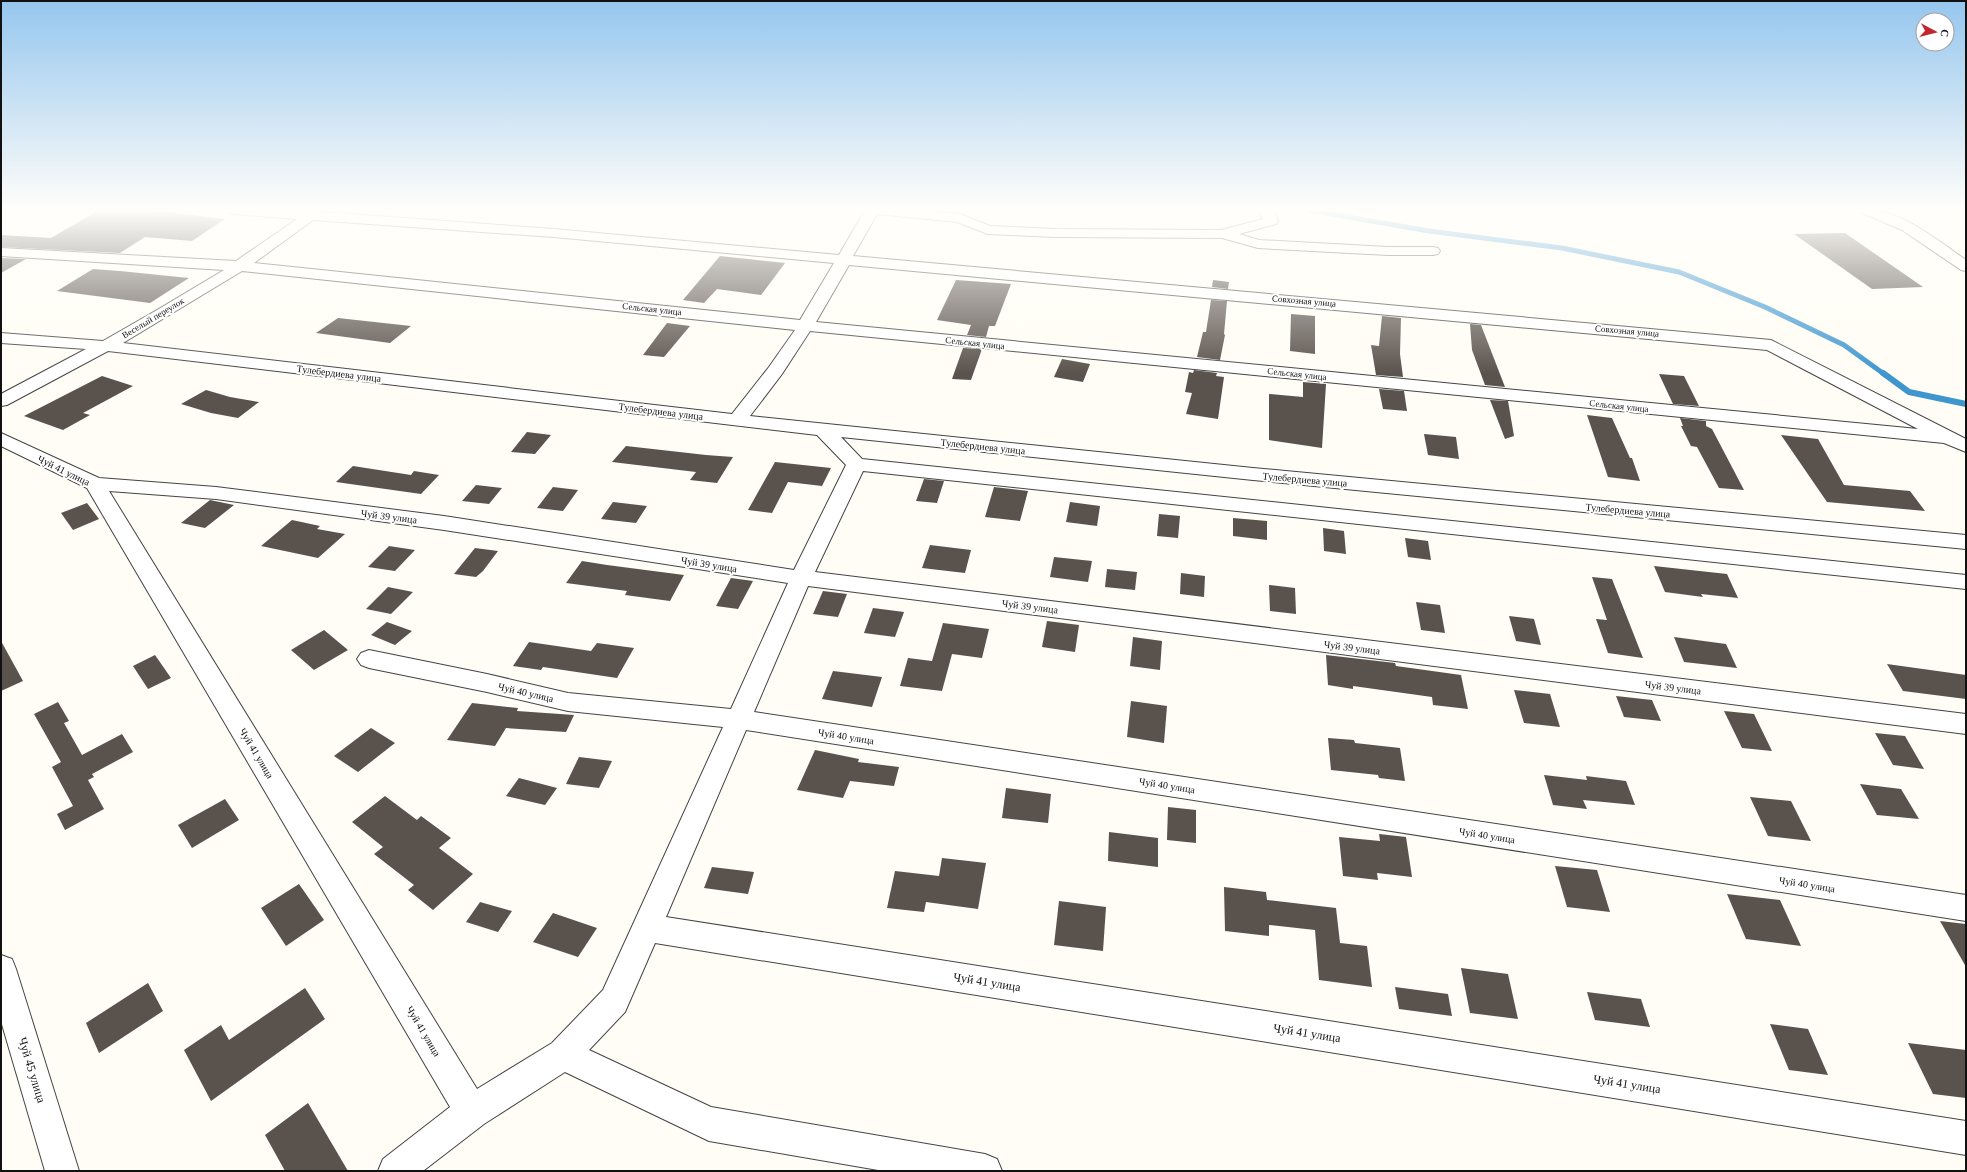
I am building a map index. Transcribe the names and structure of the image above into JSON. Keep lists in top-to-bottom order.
{
  "streets": {
    "street": [
      "Совхозная улица",
      "Сельская улица",
      "Веселый переулок",
      "Тулебердиева улица",
      "Чуй 41 улица",
      "Чуй 39 улица",
      "Чуй 40 улица",
      "Чуй 45 улица"
    ]
  },
  "crossings": [
    ["Совхозная улица", "Сельская улица"],
    ["Сельская улица", "Веселый переулок"],
    ["Веселый переулок", "Тулебердиева улица"],
    ["Чуй 41 улица", "Чуй 39 улица"]
  ],
  "north": "right"
}
